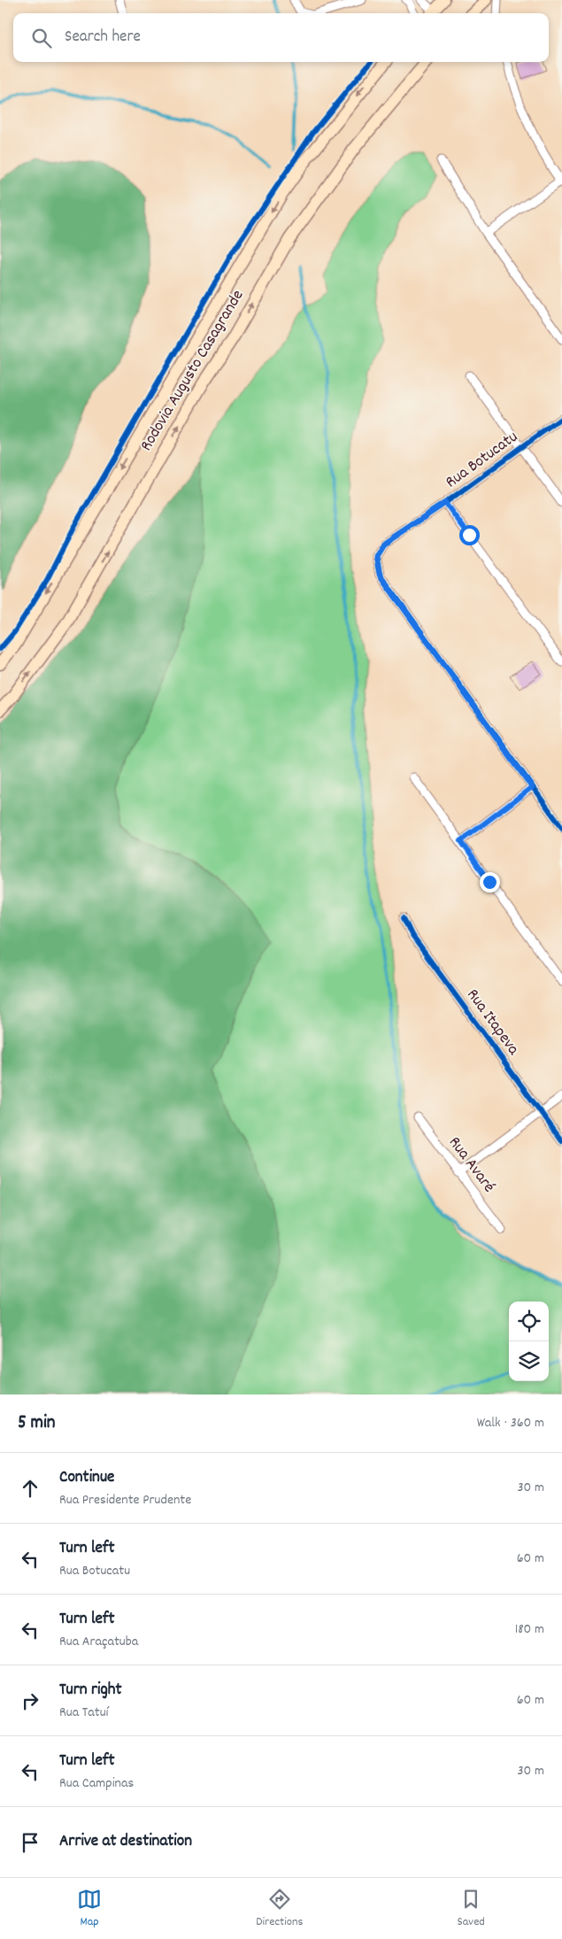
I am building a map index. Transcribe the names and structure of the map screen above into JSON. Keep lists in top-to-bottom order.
{
  "streets": {
    "main road": ["Rodovia Augusto Casagrande"],
    "street": ["Rua Botucatu", "Rua Itapeva", "Rua Avaré"]
  },
  "page": {
    "search": "Search here",
    "heading": ["5 min", "Walk · 360 m"],
    "list": [
      ["Continue", "Rua Presidente Prudente", "30 m"],
      ["Turn left", "Rua Botucatu", "60 m"],
      ["Turn left", "Rua Araçatuba", "180 m"],
      ["Turn right", "Rua Tatuí", "60 m"],
      ["Turn left", "Rua Campinas", "30 m"],
      "Arrive at destination"
    ],
    "nav": ["Map", "Directions", "Saved"]
  }
}
